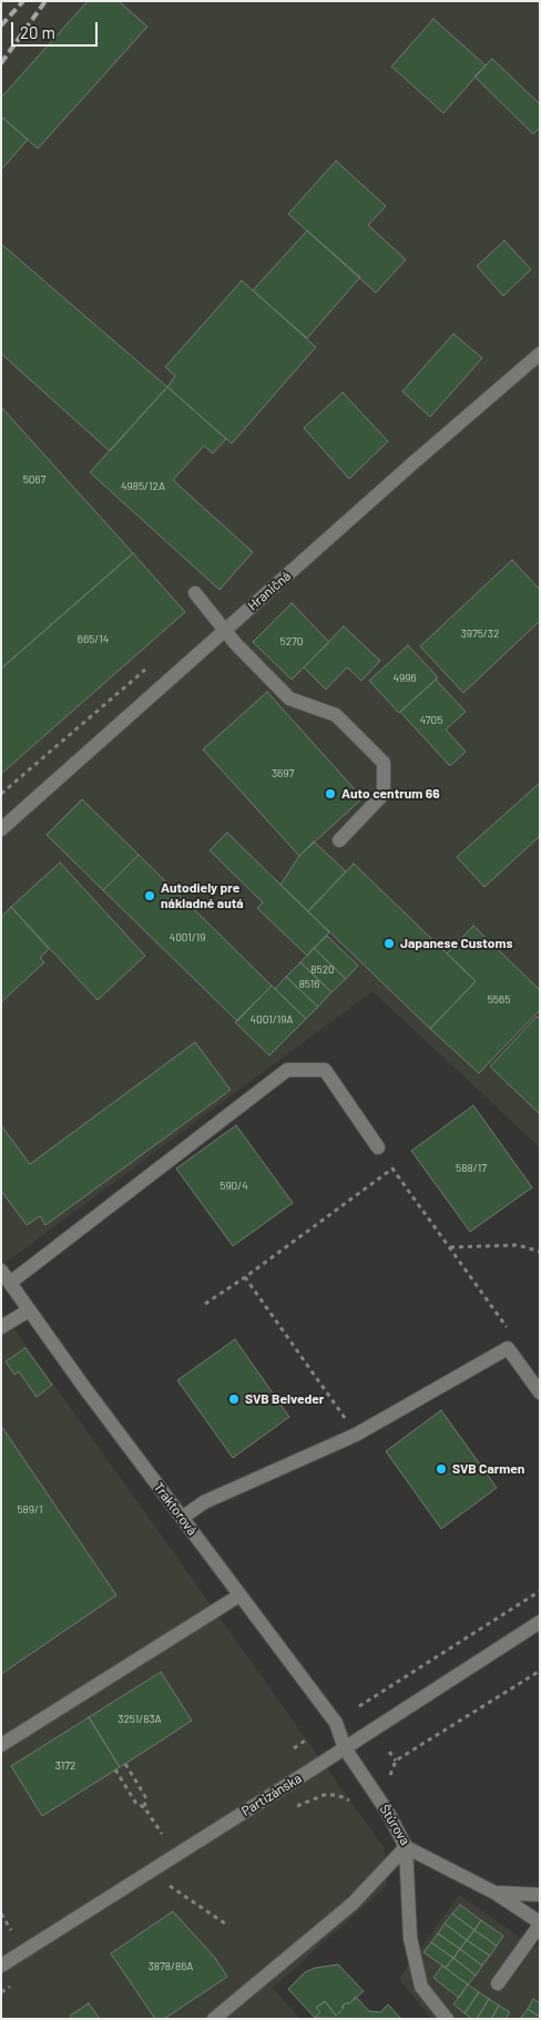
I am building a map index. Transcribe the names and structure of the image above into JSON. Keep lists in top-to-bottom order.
{
  "streets": {
    "street": [
      "Hraničná",
      "Traktorová",
      "Partizánska",
      "Štúrova"
    ]
  },
  "crossings": [
    ["Traktorová", "Partizánska"],
    ["Traktorová", "Štúrova"],
    ["Partizánska", "Štúrova"]
  ],
  "places": [
    "Auto centrum 66",
    "Autodiely pre nákladné autá",
    "Japanese Customs",
    "SVB Belveder",
    "SVB Carmen"
  ],
  "house_numbers": [
    "5067",
    "4985/12A",
    "3975/32",
    "665/14",
    "5270",
    "4996",
    "4705",
    "3697",
    "4001/19",
    "8520",
    "8516",
    "5565",
    "4001/19A",
    "588/17",
    "590/4",
    "589/1",
    "3251/83A",
    "3172",
    "3878/86A"
  ],
  "scale_bar": "20 m"
}
